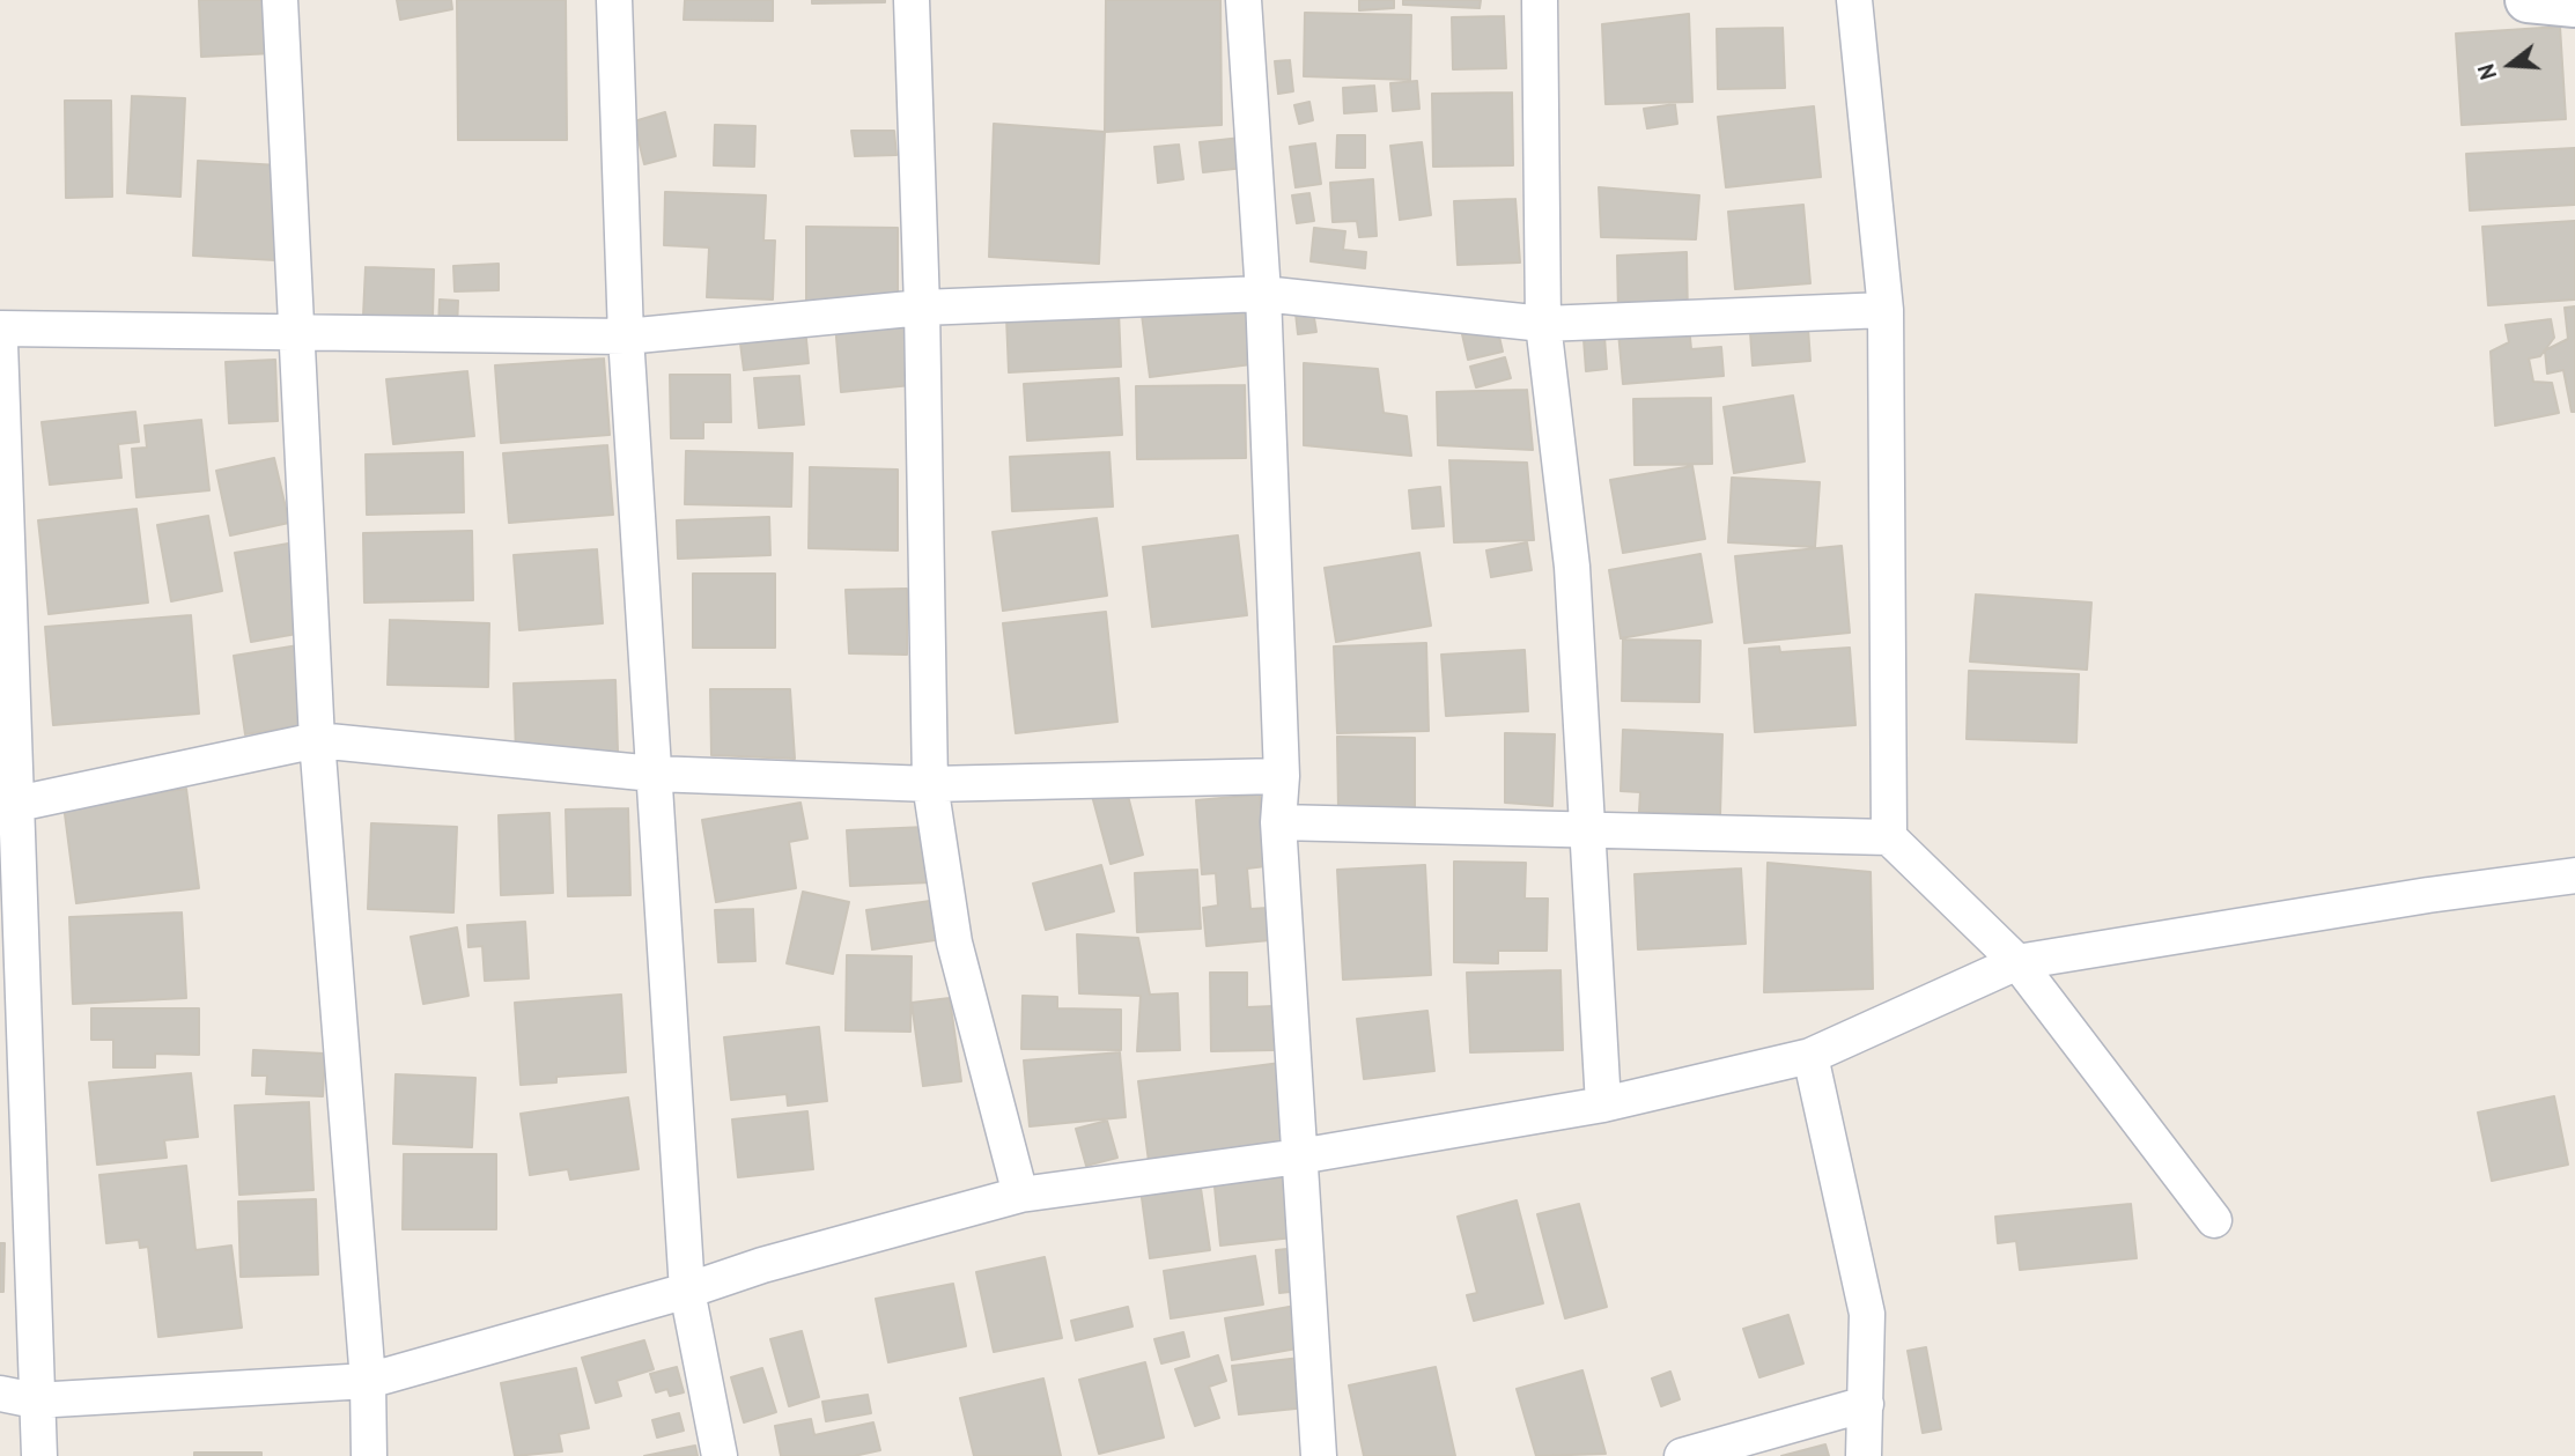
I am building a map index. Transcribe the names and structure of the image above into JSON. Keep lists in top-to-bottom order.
{
  "north": "left"
}
